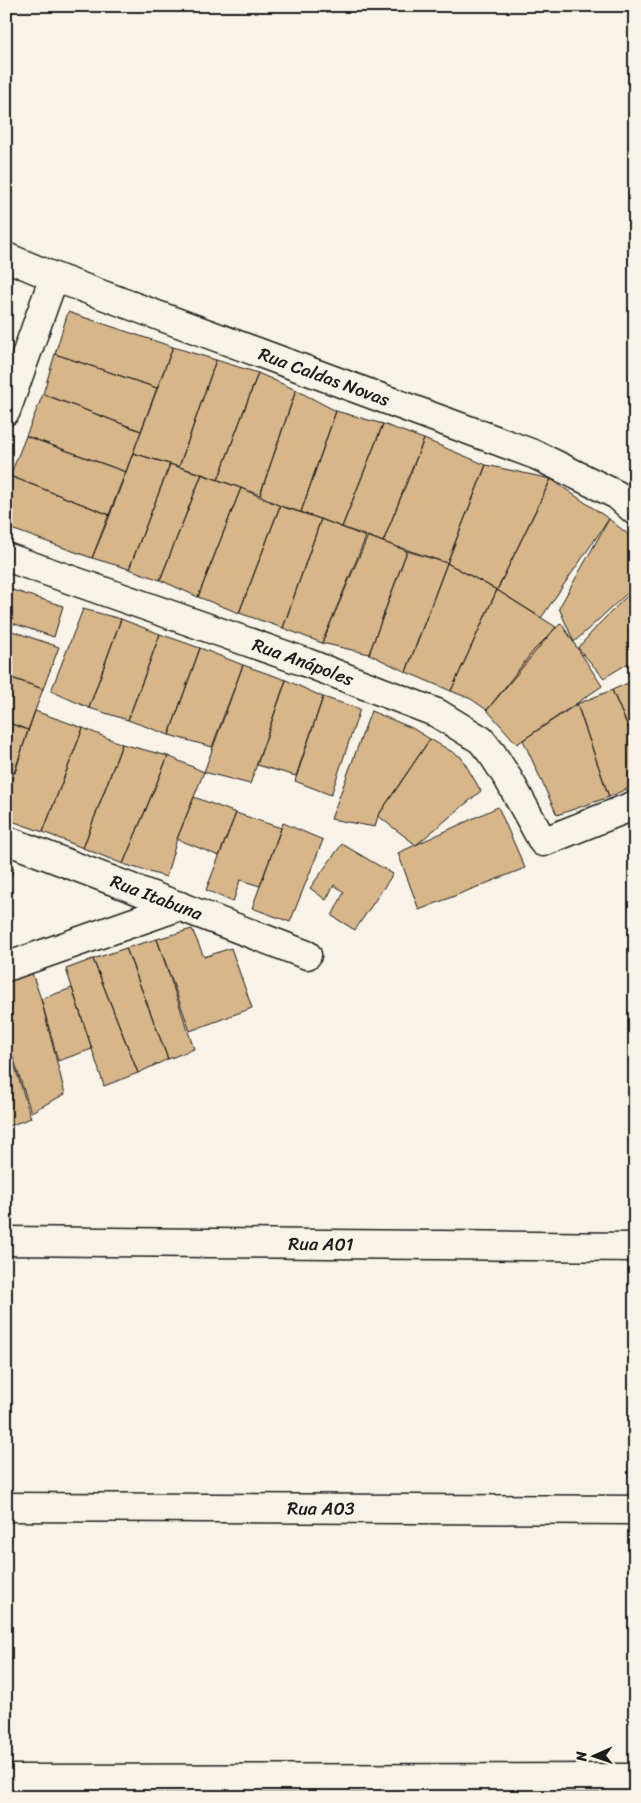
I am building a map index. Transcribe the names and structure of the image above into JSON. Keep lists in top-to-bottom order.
{
  "streets": {
    "street": [
      "Rua Caldas Novas",
      "Rua Anápoles",
      "Rua Itabuna",
      "Rua A01",
      "Rua A03"
    ]
  },
  "north": "left"
}
